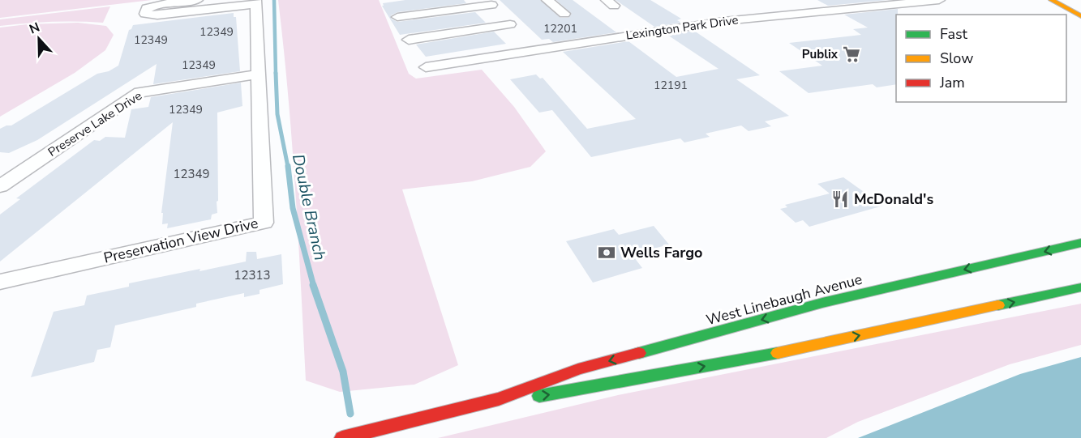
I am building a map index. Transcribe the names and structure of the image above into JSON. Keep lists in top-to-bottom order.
{
  "streets": {
    "main road": ["West Linebaugh Avenue"],
    "street": ["Lexington Park Drive", "Preserve Lake Drive", "Preservation View Drive"]
  },
  "crossings": [
    ["Preserve Lake Drive", "Preservation View Drive"]
  ],
  "water": ["Double Branch"],
  "places": {
    "supermarket": ["Publix"],
    "restaurant": ["McDonald's"],
    "bank": ["Wells Fargo"]
  },
  "house_numbers": [
    "12201",
    "12349",
    "12349",
    "12349",
    "12191",
    "12349",
    "12349",
    "12313"
  ],
  "legend": ["Fast", "Slow", "Jam"],
  "north": "top"
}
